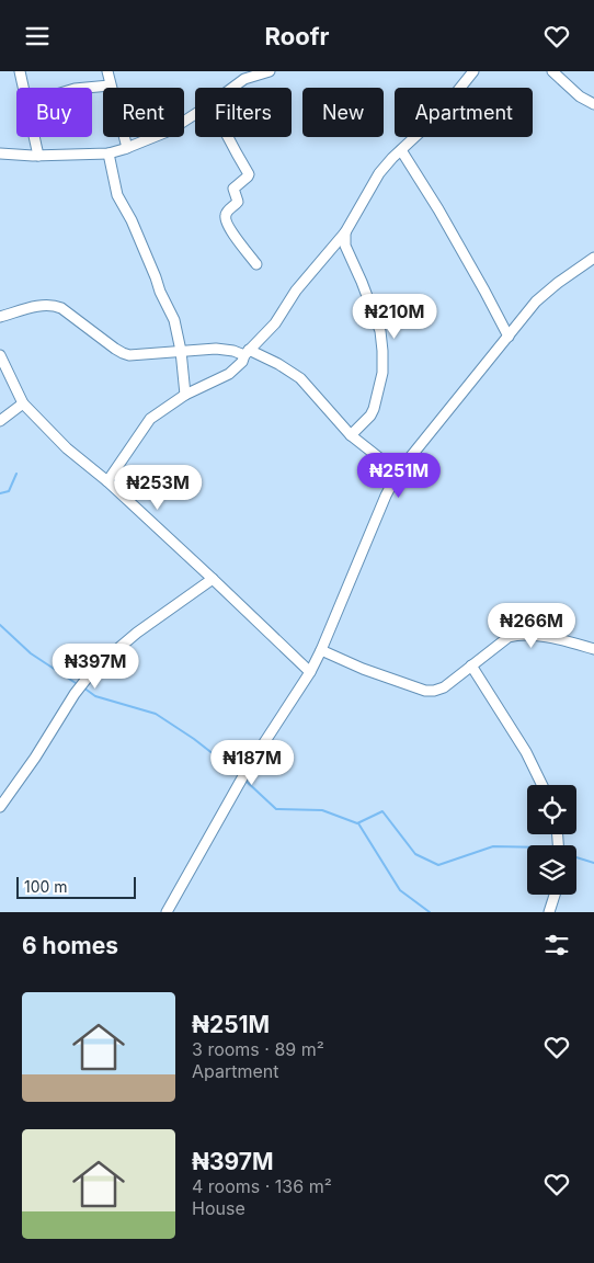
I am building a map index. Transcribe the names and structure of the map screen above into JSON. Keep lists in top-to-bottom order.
{
  "scale_bar": "100 m",
  "page": {
    "header": "Roofr",
    "chip": [
      "Buy",
      "Rent",
      "Filters",
      "New",
      "Apartment"
    ],
    "price": [
      "₦210M",
      "₦251M",
      "₦253M",
      "₦266M",
      "₦397M",
      "₦187M"
    ],
    "scale": "100 m",
    "heading": "6 homes",
    "list": [
      {
        "name": "₦251M",
        "note": "3 rooms · 89 m² · Apartment"
      },
      {
        "name": "₦397M",
        "note": "4 rooms · 136 m² · House"
      }
    ]
  }
}
